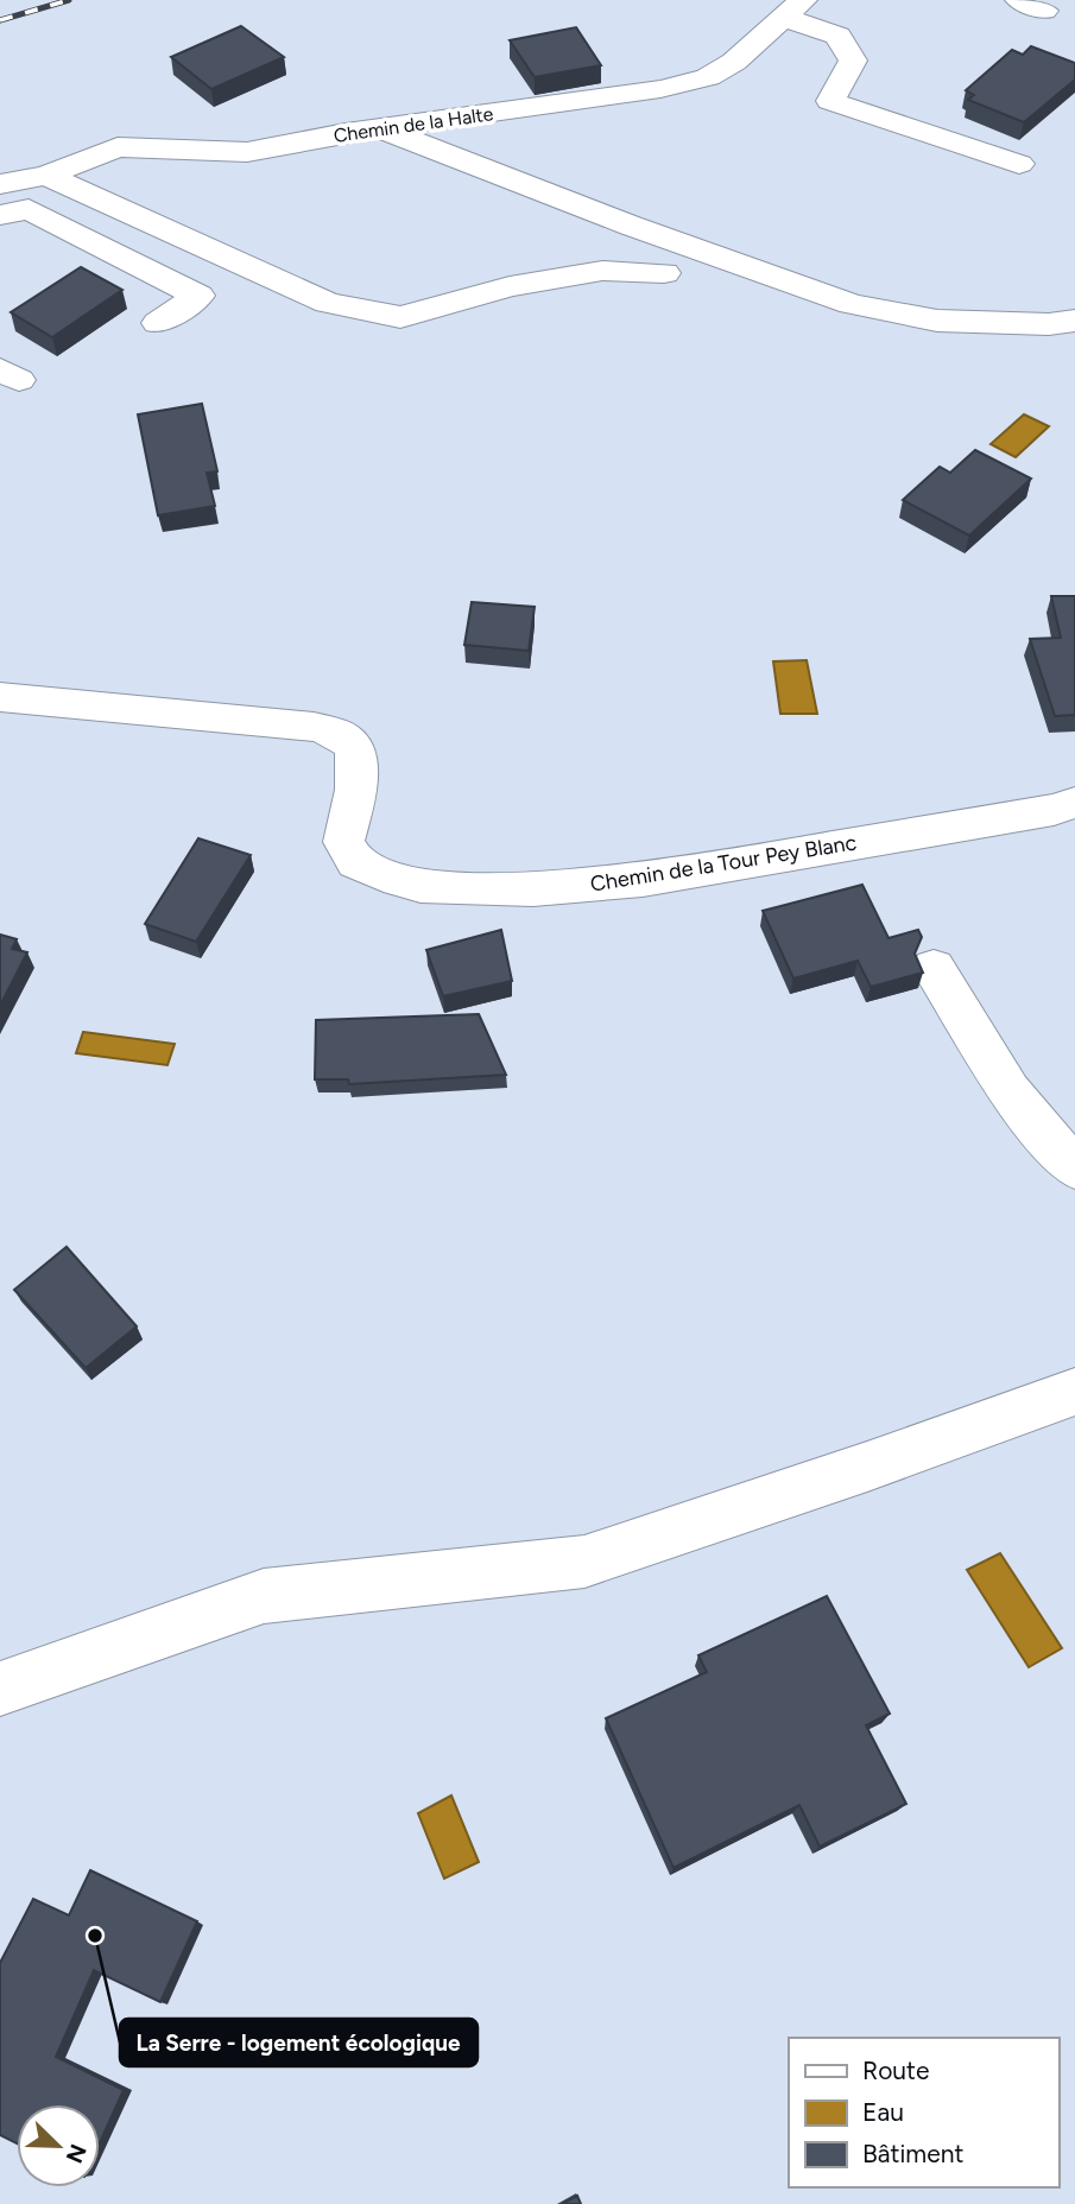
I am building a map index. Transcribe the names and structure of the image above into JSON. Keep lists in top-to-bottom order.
{
  "streets": {
    "street": ["Chemin de la Halte", "Chemin de la Tour Pey Blanc"]
  },
  "places": ["La Serre - logement écologique"],
  "legend": ["Route", "Eau", "Bâtiment"],
  "north": "bottom right"
}
